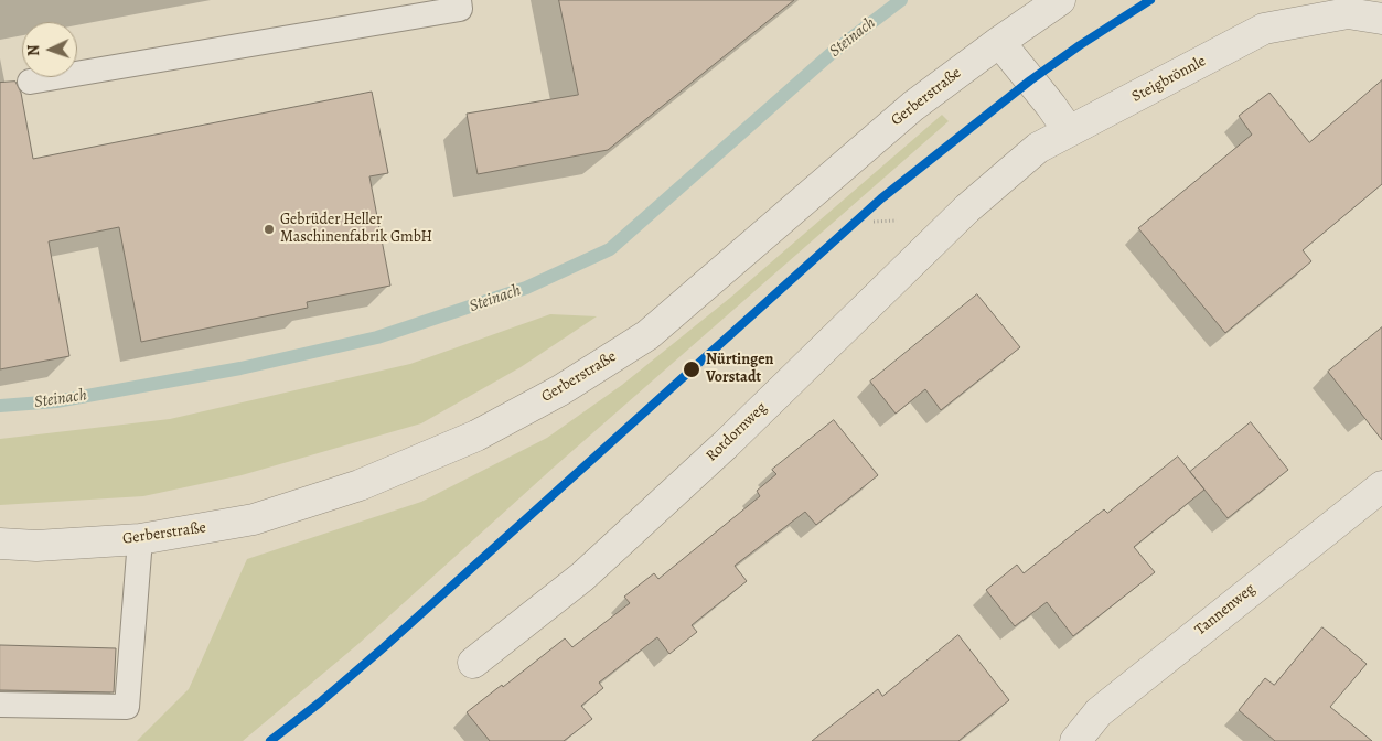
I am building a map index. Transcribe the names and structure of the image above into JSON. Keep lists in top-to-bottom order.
{
  "streets": {
    "street": [
      "Steigbrönnle",
      "Gerberstraße",
      "Rotdornweg",
      "Tannenweg"
    ]
  },
  "crossings": [
    ["Steigbrönnle", "Rotdornweg"]
  ],
  "water": ["Steinach"],
  "places": ["Gebrüder Heller Maschinenfabrik GmbH", "Nürtingen Vorstadt"],
  "north": "left"
}
